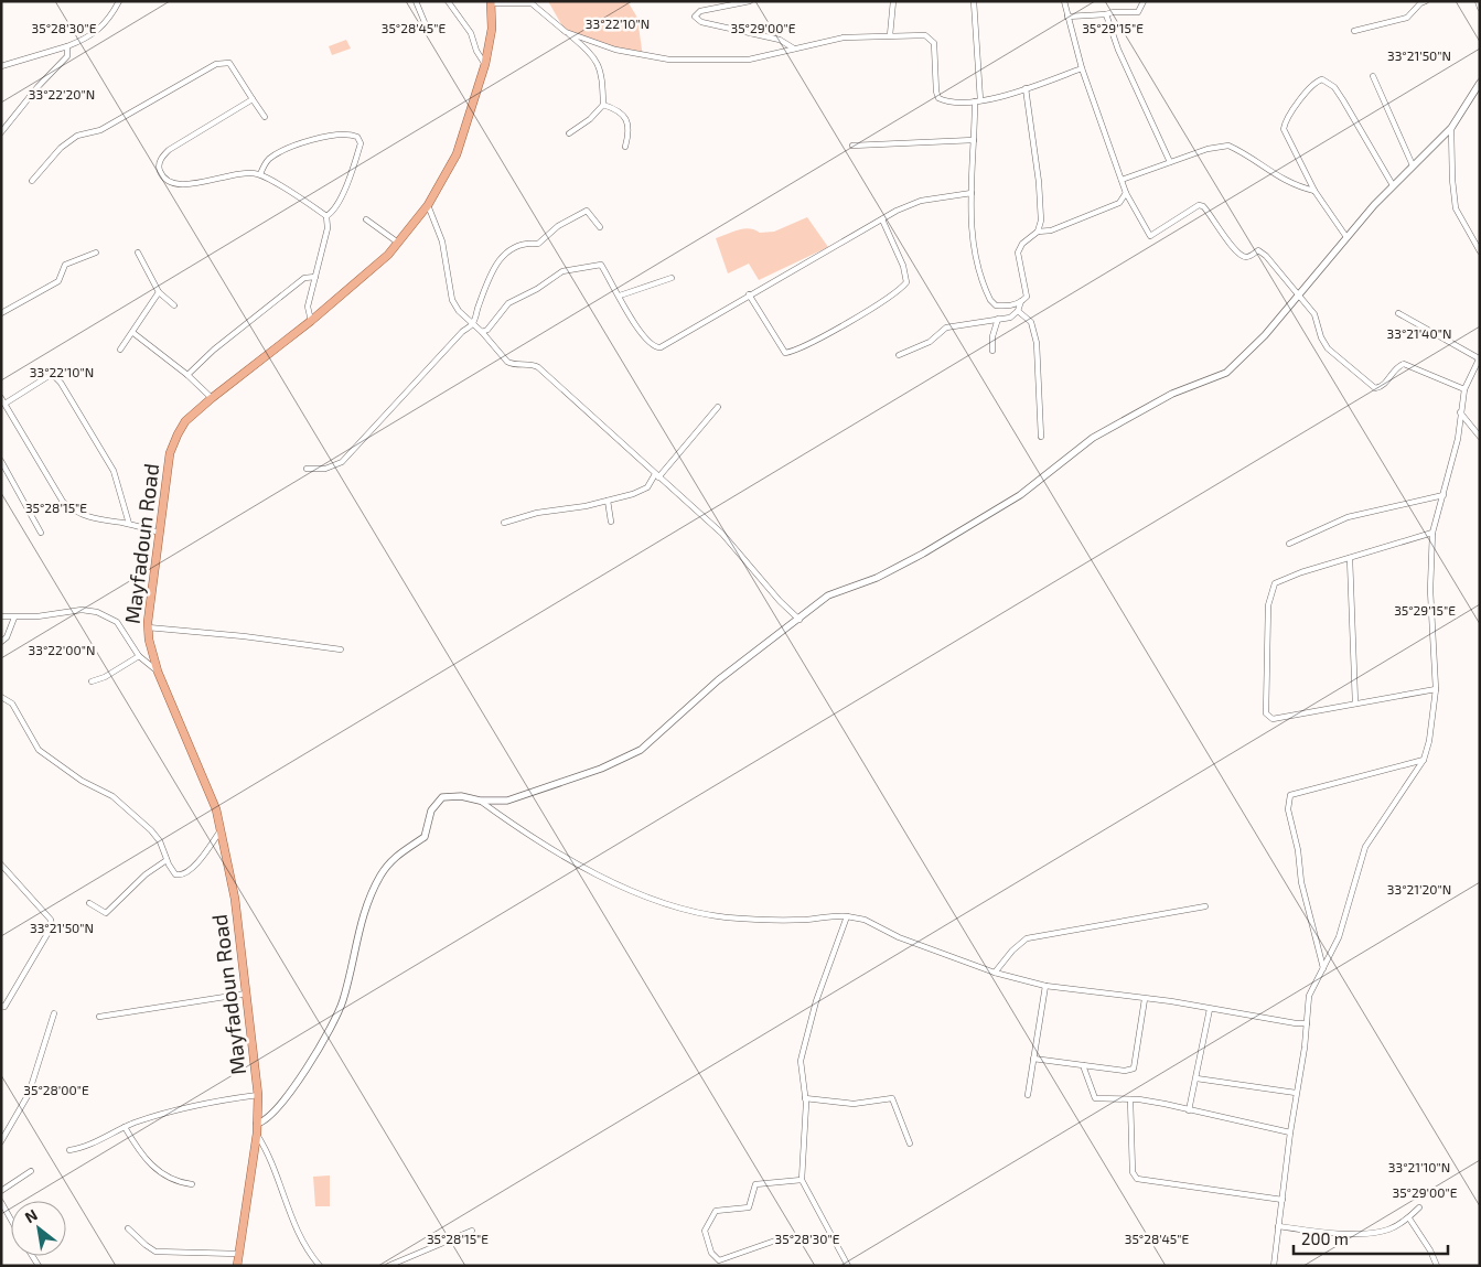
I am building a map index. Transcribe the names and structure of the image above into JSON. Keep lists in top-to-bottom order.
{
  "streets": {
    "main road": ["Mayfadoun Road"]
  },
  "scale_bar": "200 m",
  "north": "top left",
  "coordinates": [
    "33°22'10\"N",
    "35°29'00\"E",
    "35°28'30\"E",
    "35°28'45\"E",
    "35°29'15\"E",
    "33°21'50\"N",
    "33°22'20\"N",
    "33°21'40\"N",
    "35°28'15\"E",
    "33°22'00\"N",
    "33°21'20\"N",
    "35°28'00\"E",
    "33°21'10\"N"
  ]
}
